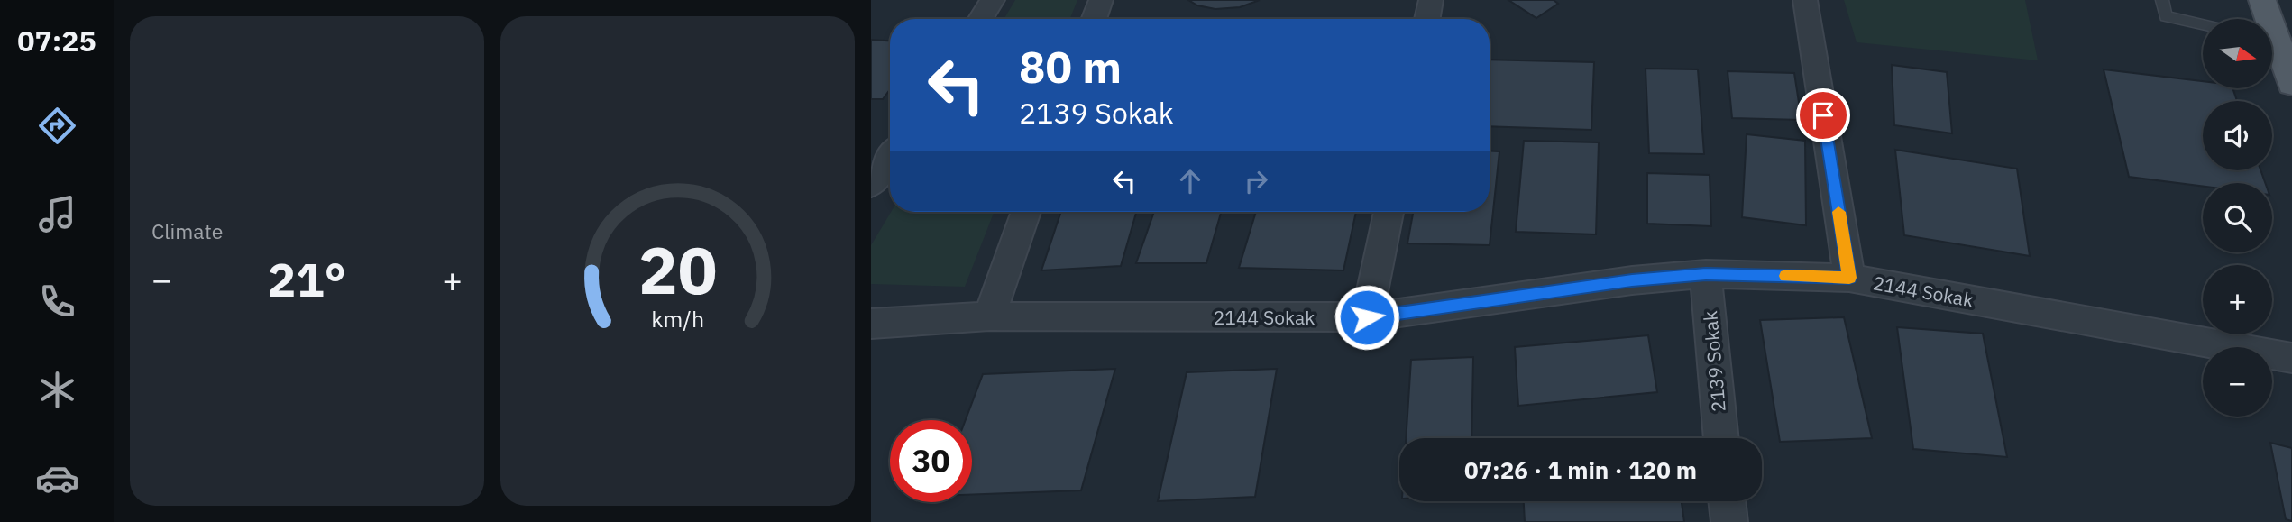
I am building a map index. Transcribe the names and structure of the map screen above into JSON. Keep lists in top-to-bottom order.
{
  "streets": {
    "street": ["2144 Sokak", "2139 Sokak"]
  },
  "crossings": [
    ["2144 Sokak", "2139 Sokak"]
  ],
  "north": "right",
  "page": {
    "tabs": "07:25",
    "tile": "Climate",
    "map_buttons": ["+", "−"],
    "turn": ["80 m", "2139 Sokak"],
    "heat": ["−", "21°", "+"],
    "limit": "30",
    "trip": "07:26 · 1 min · 120 m",
    "gauge": ["20", "km/h"]
  }
}
